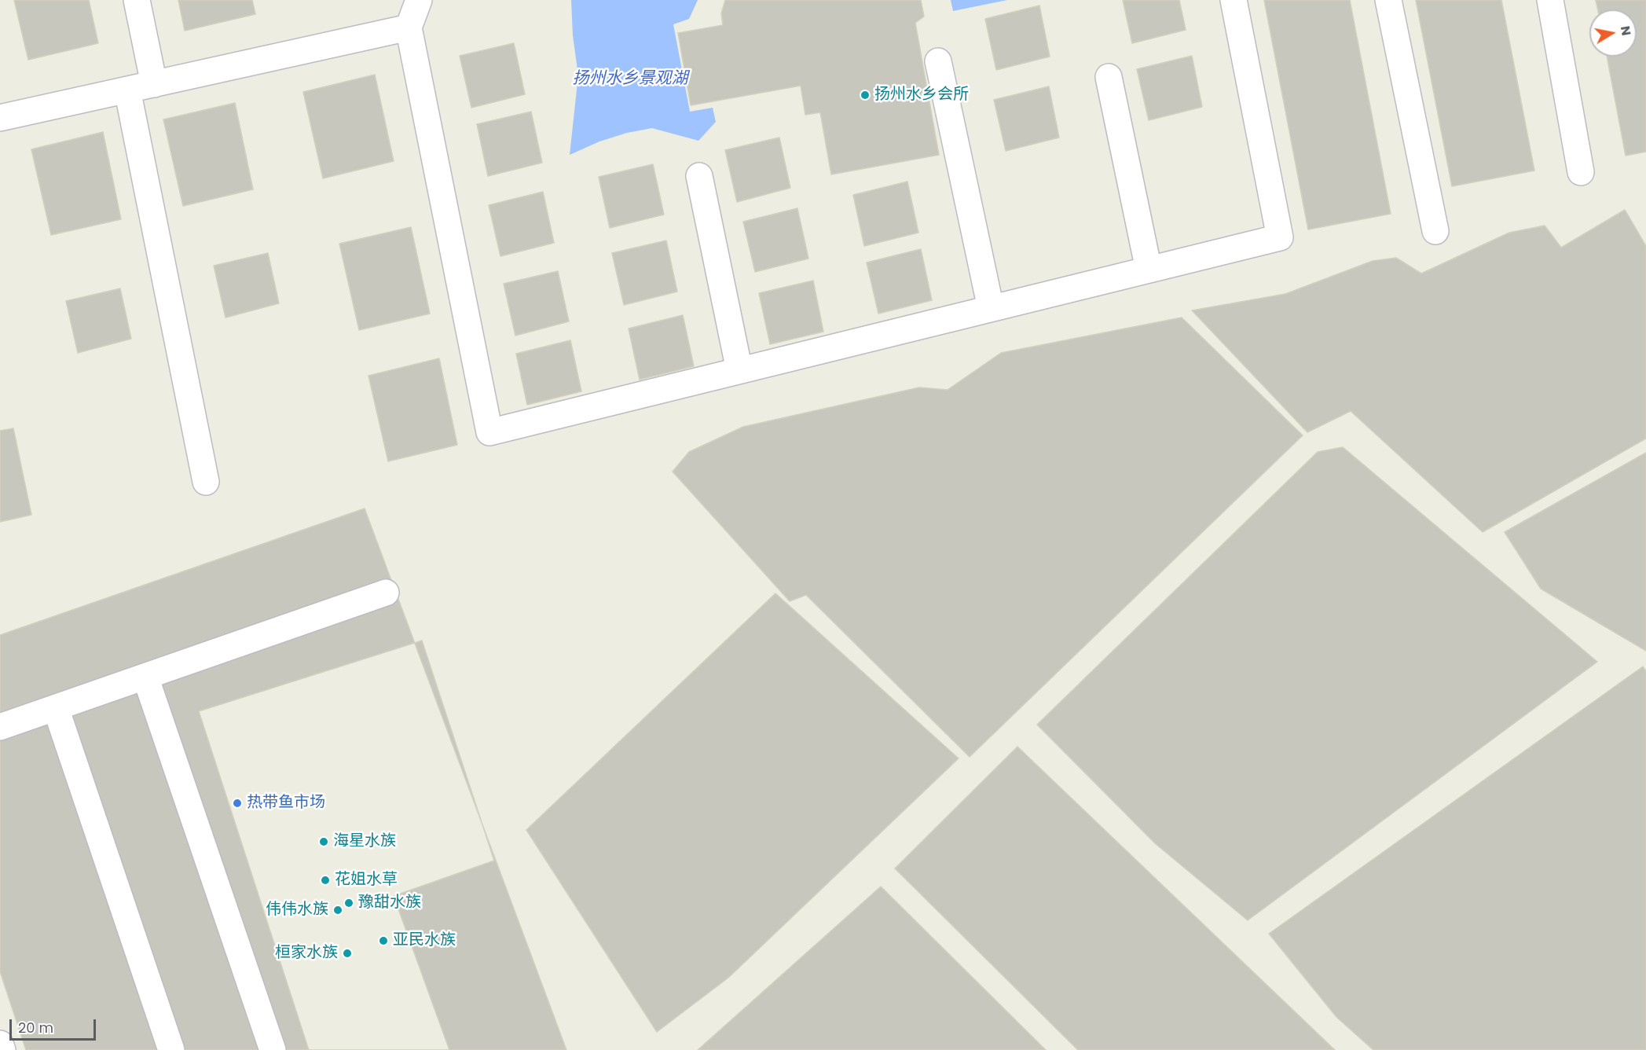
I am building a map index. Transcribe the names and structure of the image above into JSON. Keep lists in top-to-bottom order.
{
  "water": ["扬州水乡景观湖"],
  "places": [
    "扬州水乡会所",
    "热带鱼市场",
    "海星水族",
    "花姐水草",
    "豫甜水族",
    "伟伟水族",
    "亚民水族",
    "桓家水族"
  ],
  "scale_bar": "20 m",
  "north": "right"
}
